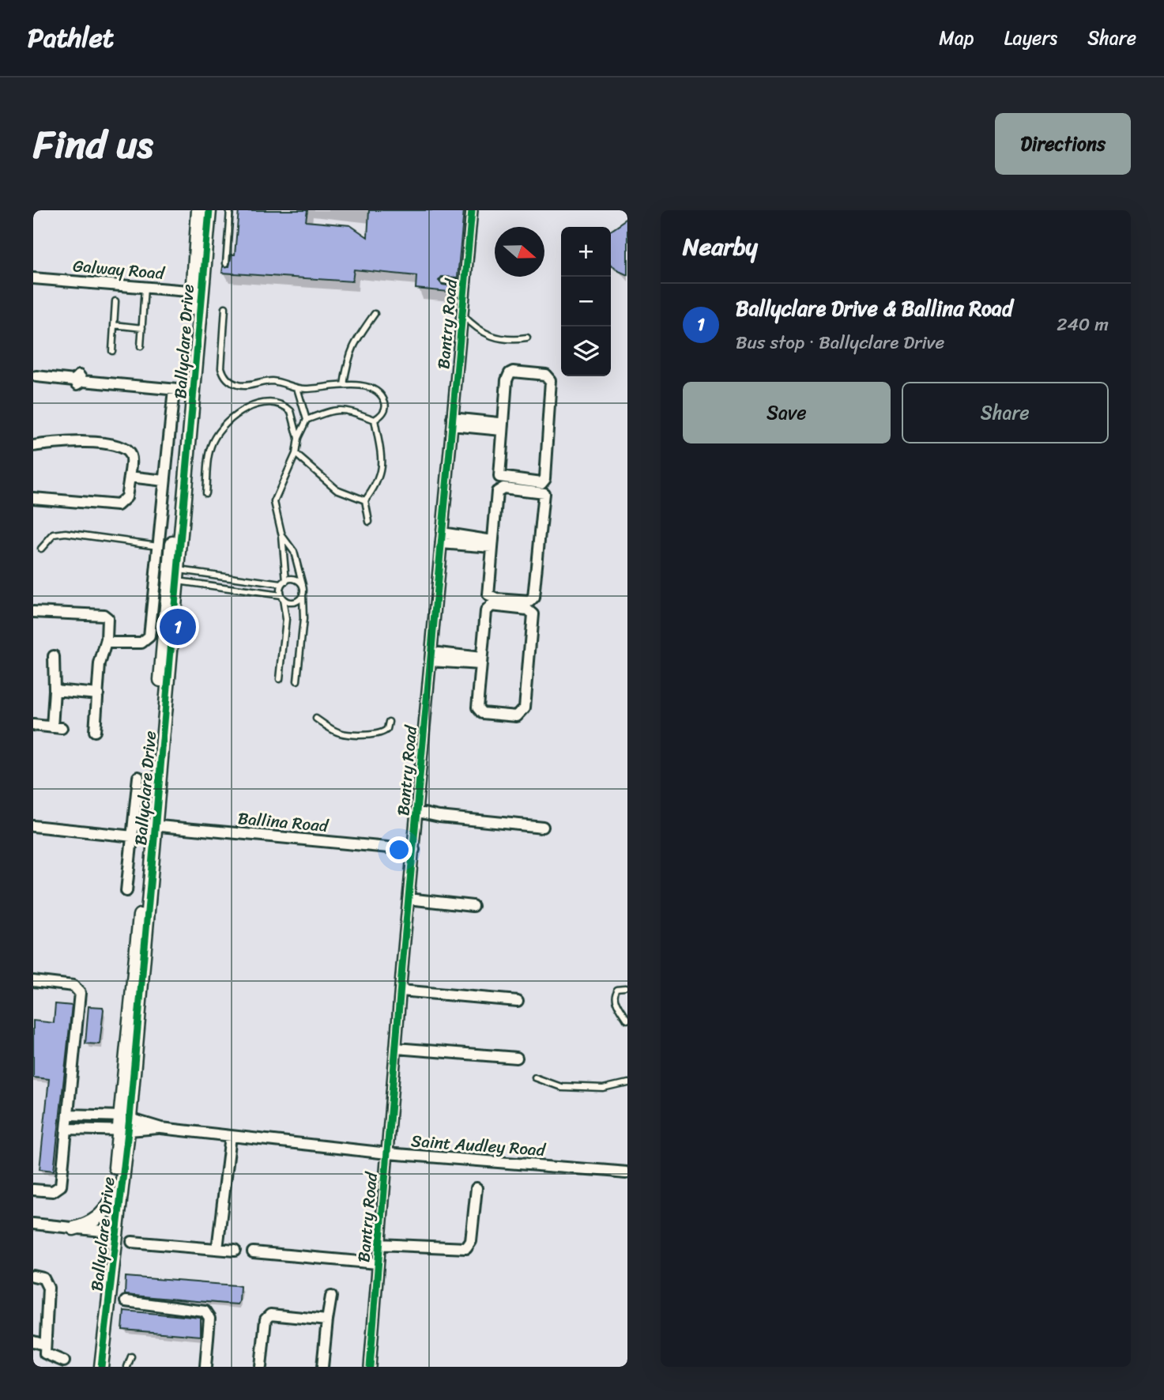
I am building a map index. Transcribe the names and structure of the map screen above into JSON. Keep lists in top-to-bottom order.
{
  "streets": {
    "street": [
      "Galway Road",
      "Bantry Road",
      "Ballyclare Drive",
      "Ballina Road",
      "Saint Audley Road"
    ]
  },
  "crossings": [
    ["Galway Road", "Ballyclare Drive"],
    ["Bantry Road", "Ballina Road"],
    ["Bantry Road", "Saint Audley Road"],
    ["Ballyclare Drive", "Ballina Road"],
    ["Ballyclare Drive", "Saint Audley Road"]
  ],
  "north": "right",
  "page": {
    "header": "Pathlet",
    "nav": ["Map", "Layers", "Share"],
    "title": "Find us",
    "buttons": [
      "Directions",
      ["Save", "Share"]
    ],
    "heading": "Nearby",
    "map_buttons": ["+", "−"],
    "list": [
      {
        "mark": "1",
        "name": "Ballyclare Drive & Ballina Road",
        "note": "Bus stop · Ballyclare Drive",
        "value": "240 m"
      }
    ],
    "pins": "1"
  }
}
